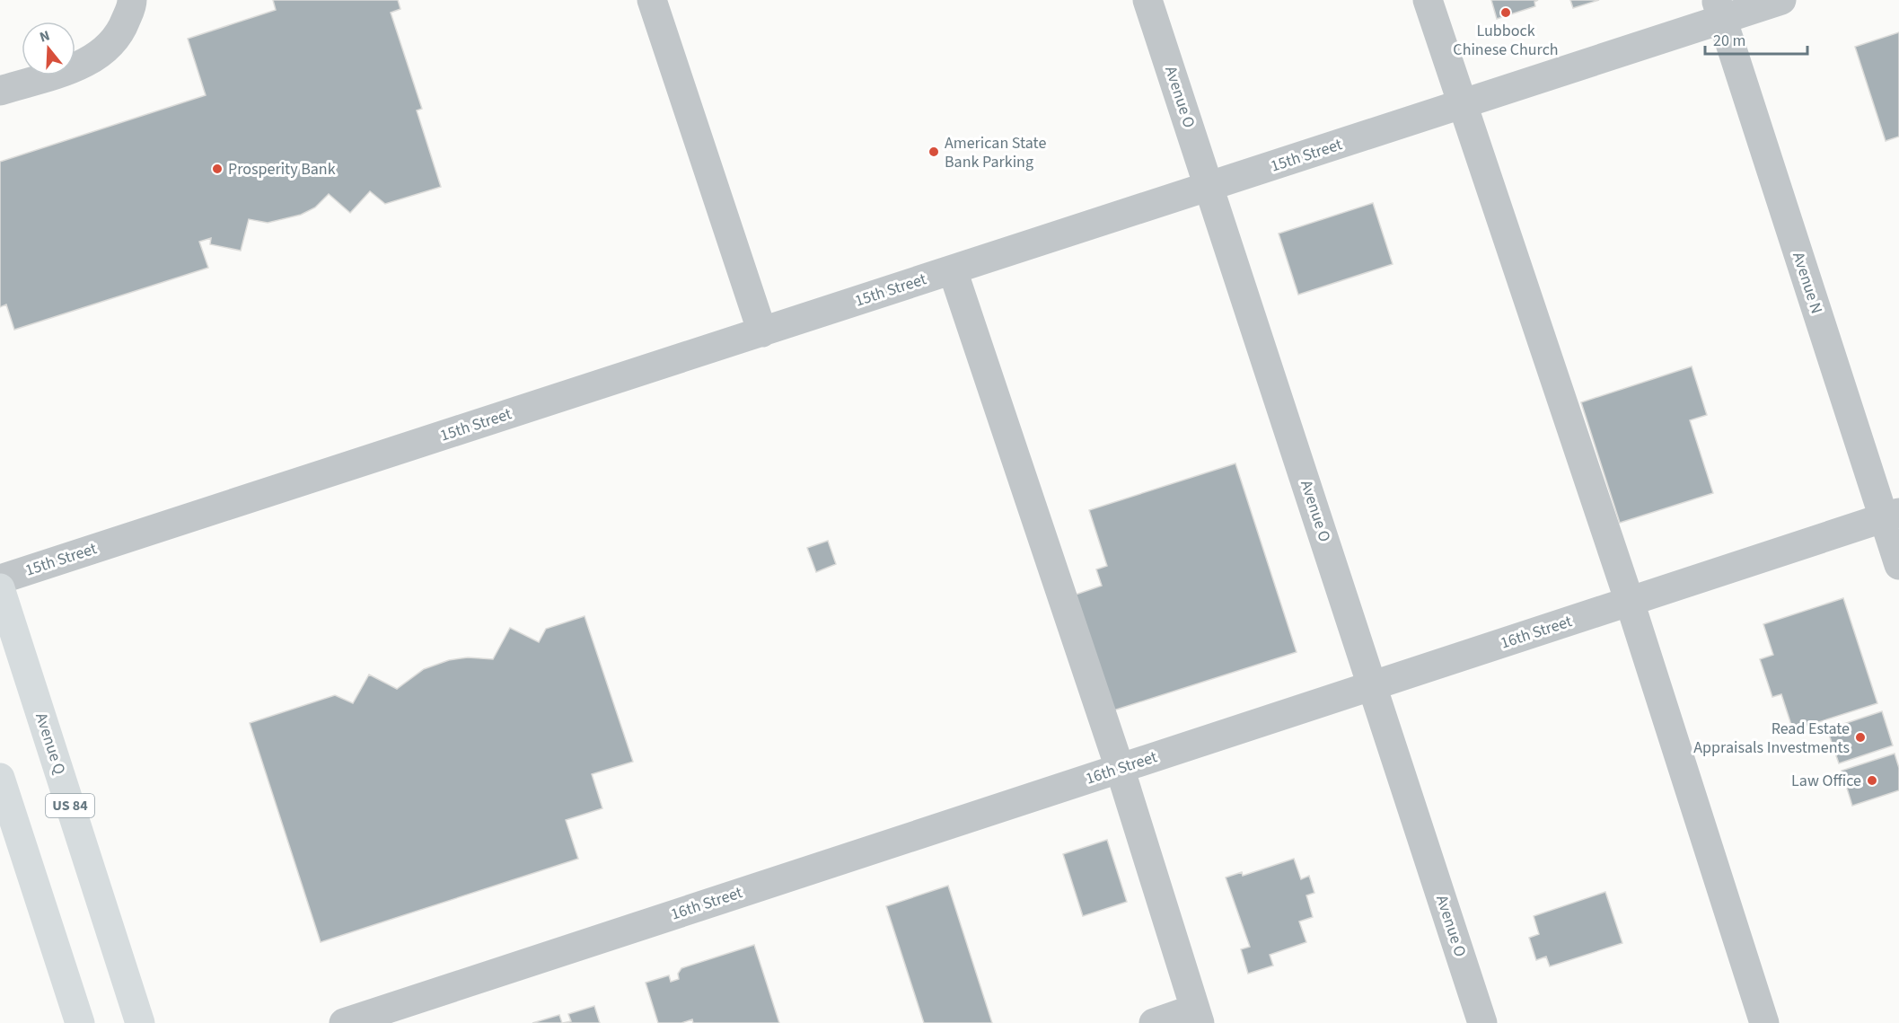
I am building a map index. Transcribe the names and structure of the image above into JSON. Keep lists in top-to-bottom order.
{
  "streets": {
    "highway": ["Avenue Q", "US 84"],
    "street": [
      "Avenue O",
      "15th Street",
      "Avenue N",
      "16th Street"
    ]
  },
  "crossings": [
    ["Avenue O", "15th Street"],
    ["Avenue O", "16th Street"],
    ["15th Street", "Avenue N"],
    ["Avenue N", "16th Street"]
  ],
  "places": [
    "Lubbock Chinese Church",
    "American State Bank Parking",
    "Prosperity Bank",
    "Read Estate Appraisals Investments",
    "Law Office"
  ],
  "scale_bar": "20 m",
  "north": "top"
}
